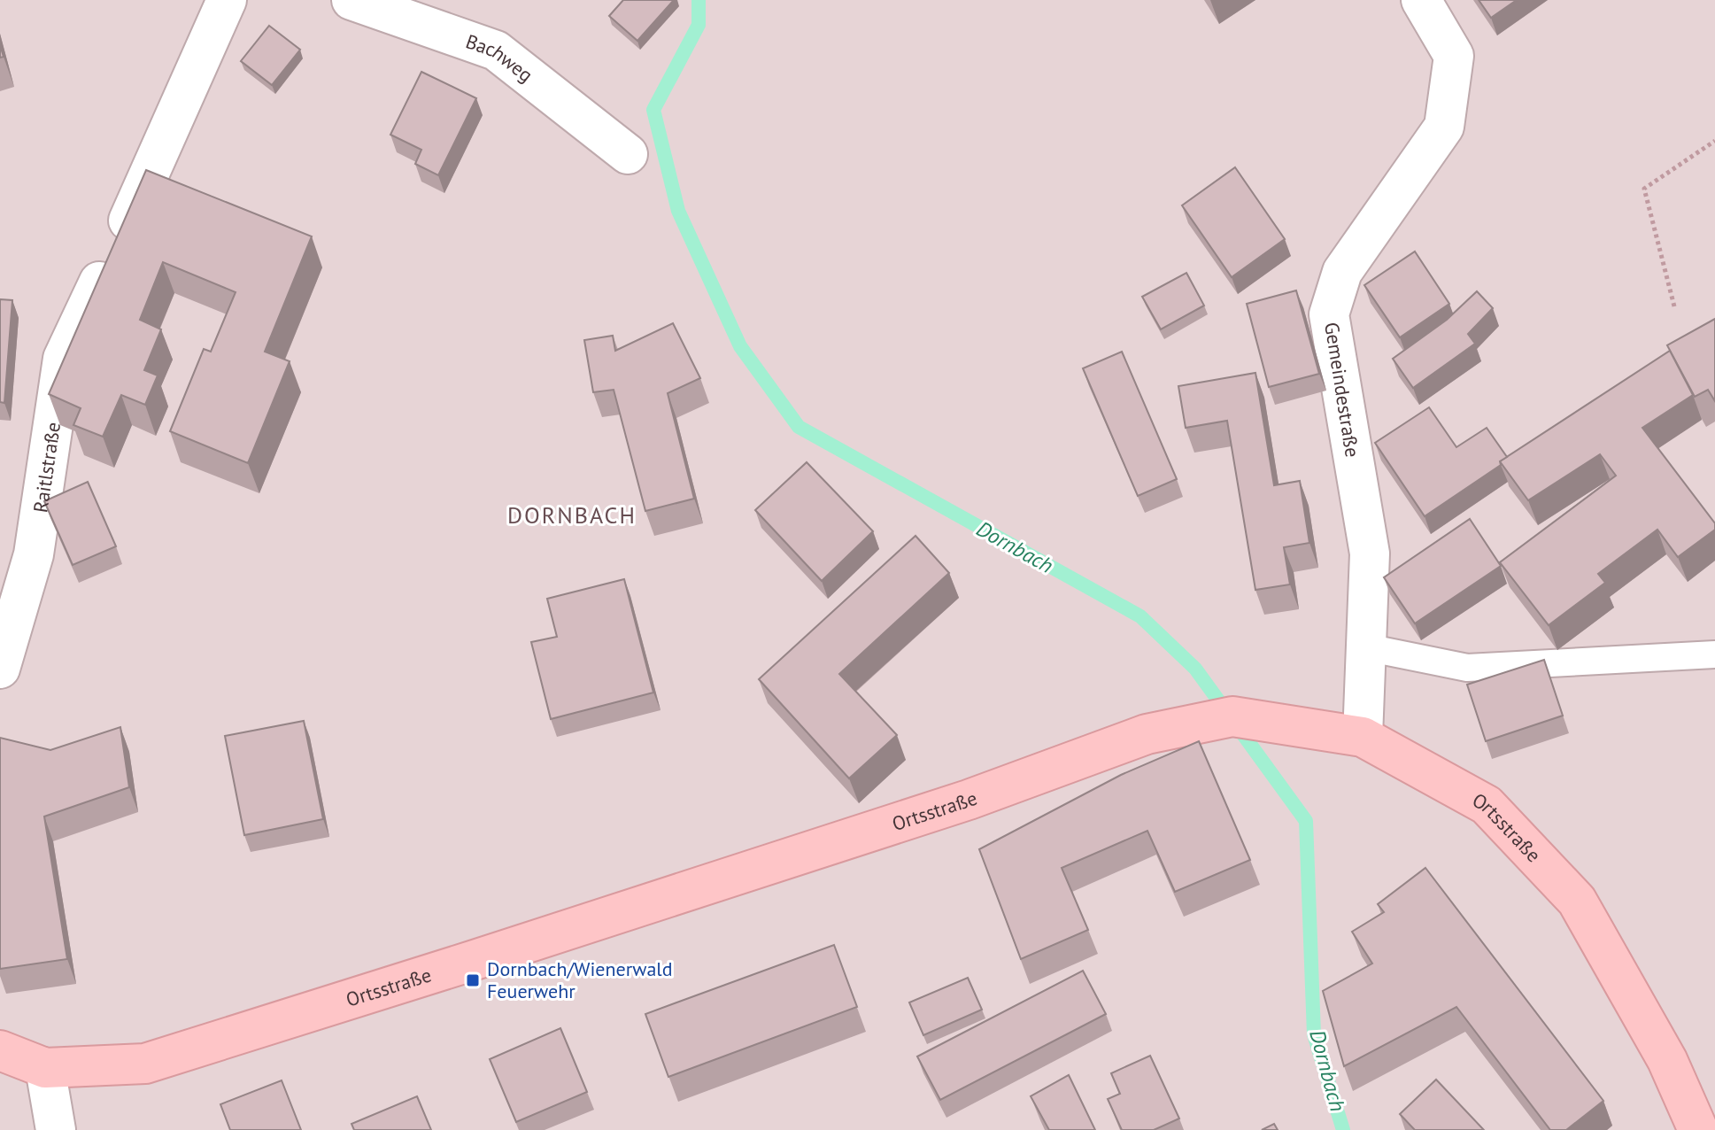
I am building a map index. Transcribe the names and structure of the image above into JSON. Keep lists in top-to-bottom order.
{
  "streets": {
    "street": [
      "Bachweg",
      "Gemeindestraße",
      "Raitlstraße",
      "Ortsstraße"
    ]
  },
  "crossings": [
    ["Gemeindestraße", "Ortsstraße"]
  ],
  "districts": ["DORNBACH"],
  "water": ["Dornbach"],
  "places": {
    "transit": ["Dornbach/Wienerwald Feuerwehr"]
  }
}
